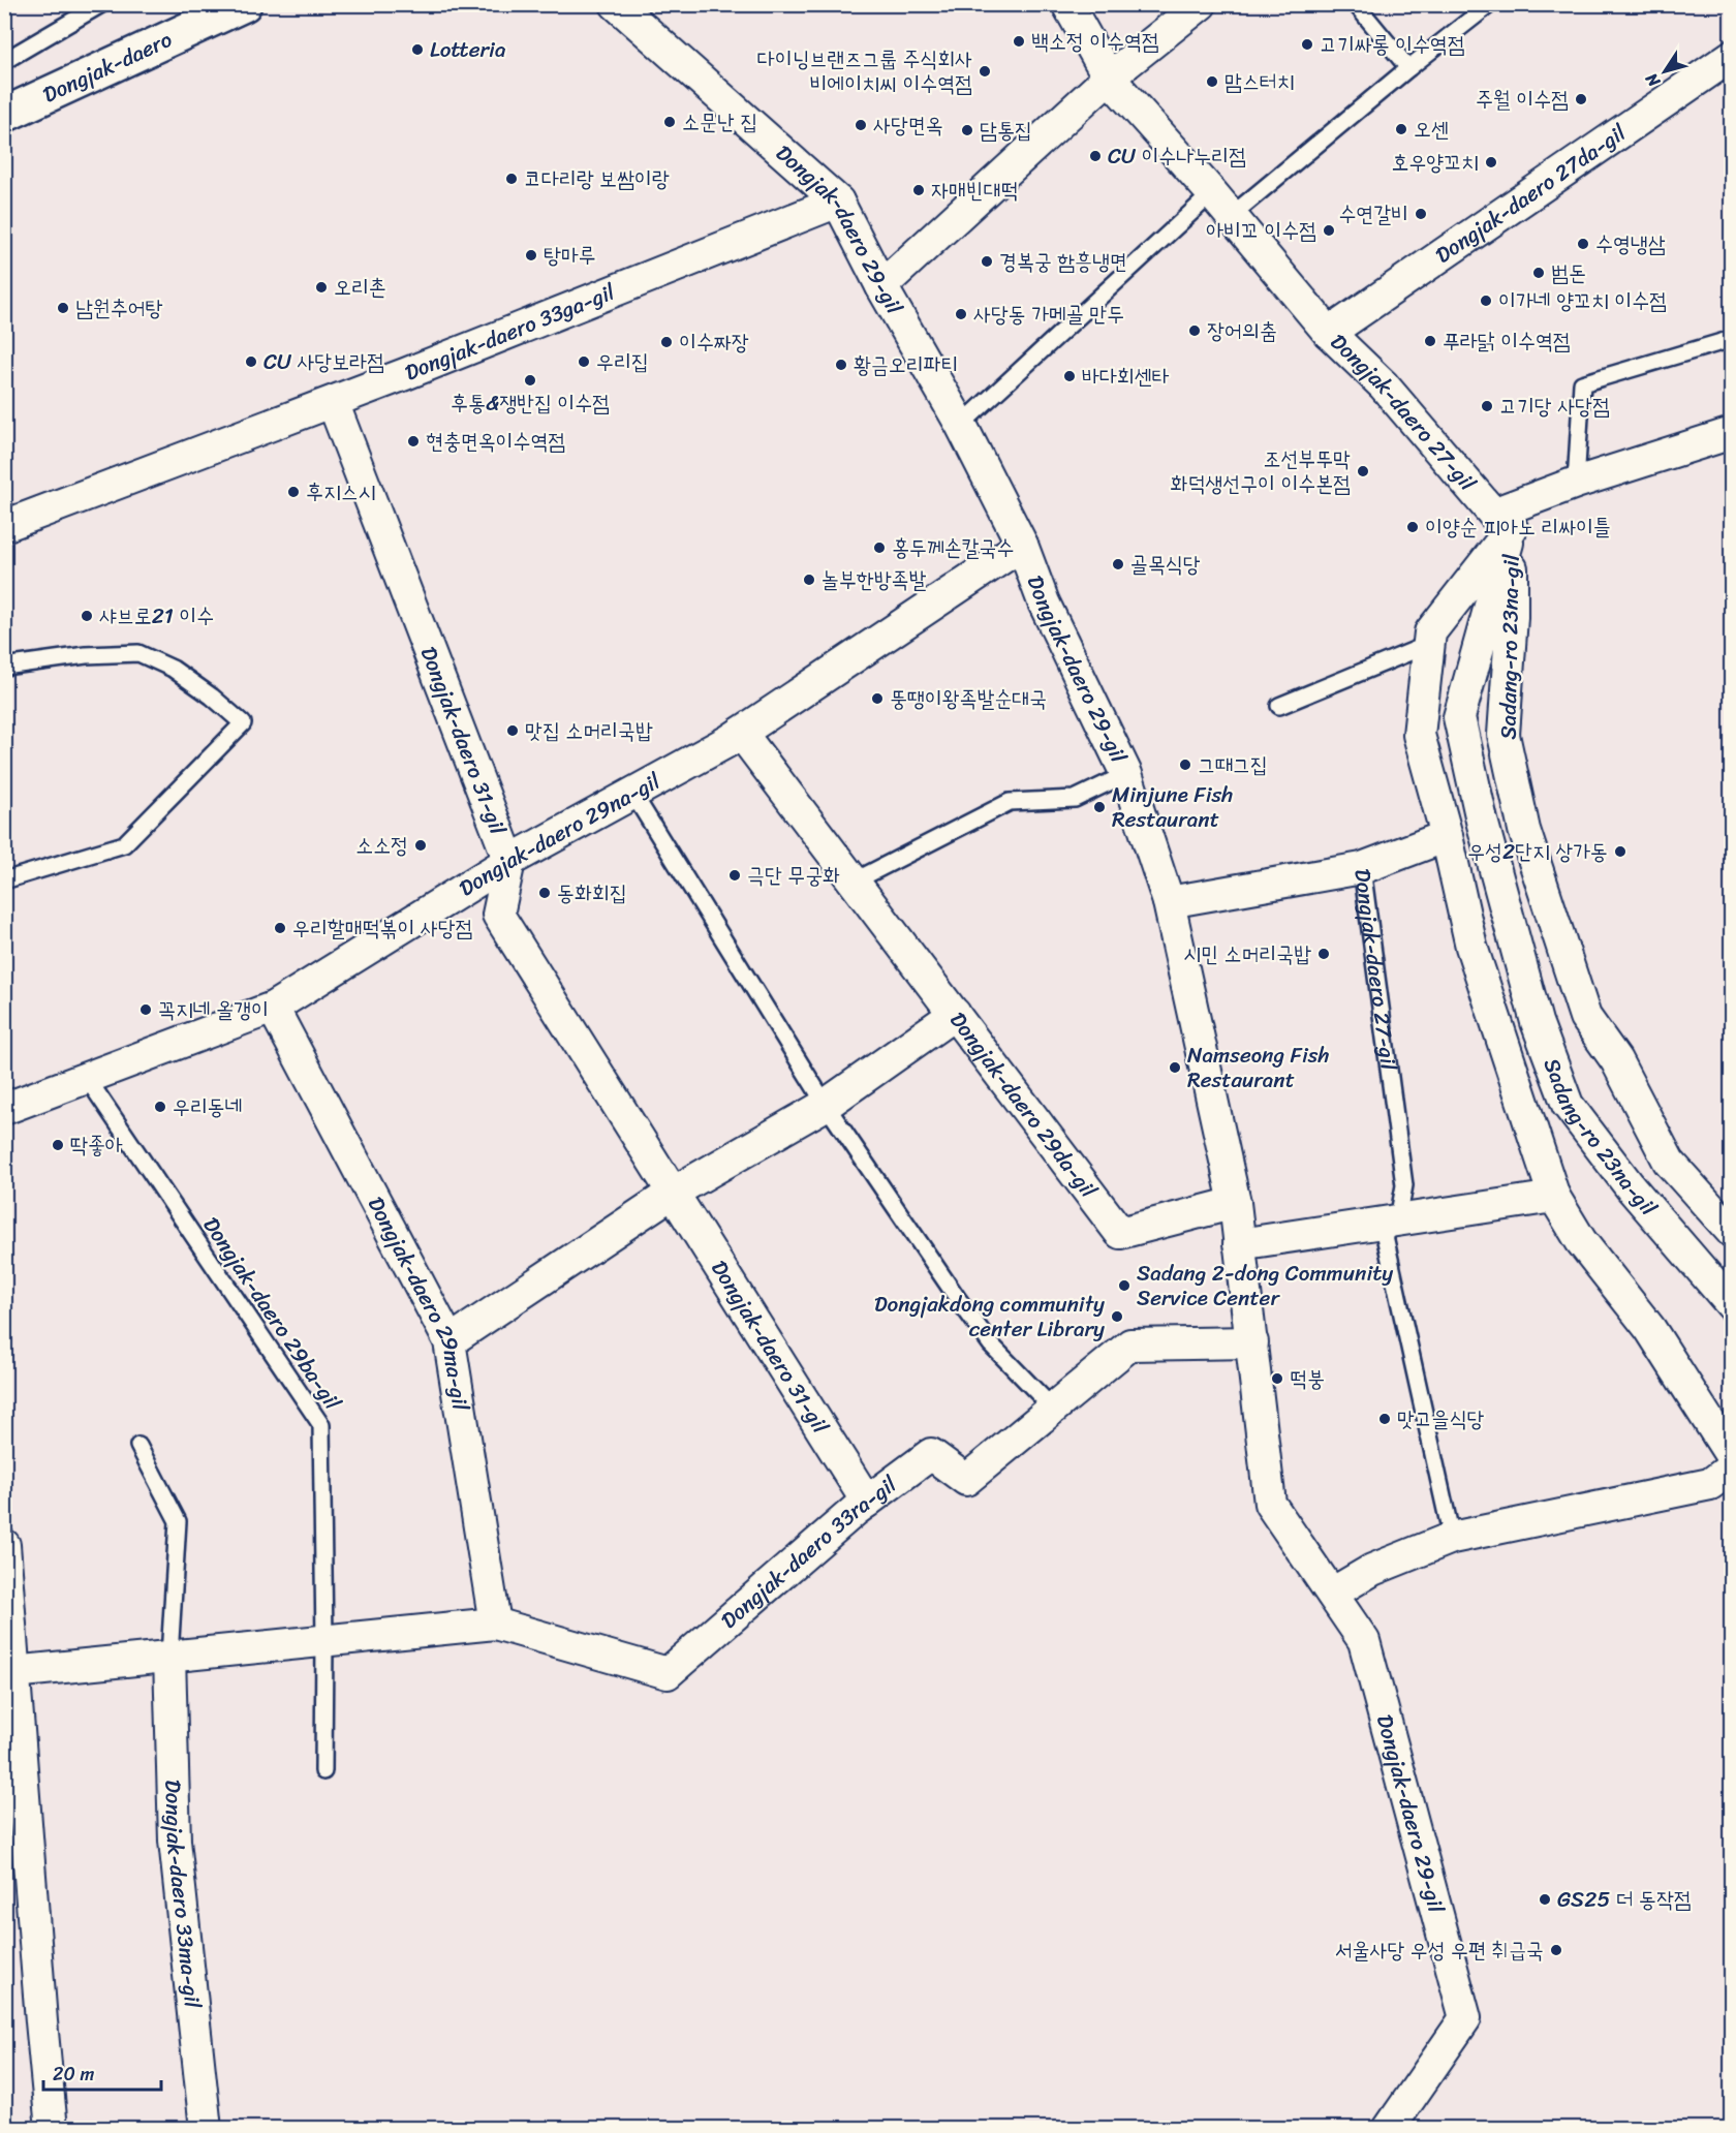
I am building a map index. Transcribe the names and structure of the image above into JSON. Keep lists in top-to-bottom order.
{
  "streets": {
    "main road": ["Dongjak-daero"],
    "street": [
      "Dongjak-daero 27da-gil",
      "Dongjak-daero 29-gil",
      "Dongjak-daero 33ga-gil",
      "Dongjak-daero 27-gil",
      "Sadang-ro 23na-gil",
      "Dongjak-daero 31-gil",
      "Dongjak-daero 29na-gil",
      "Dongjak-daero 29da-gil",
      "Dongjak-daero 29ma-gil",
      "Dongjak-daero 33ra-gil",
      "Dongjak-daero 33ma-gil"
    ],
    "lane": ["Dongjak-daero 29ba-gil"]
  },
  "crossings": [
    ["Dongjak-daero 27da-gil", "Dongjak-daero 27-gil"],
    ["Dongjak-daero 29-gil", "Dongjak-daero 33ga-gil"],
    ["Dongjak-daero 29-gil", "Dongjak-daero 29na-gil"],
    ["Dongjak-daero 29-gil", "Dongjak-daero 29da-gil"],
    ["Dongjak-daero 29-gil", "Dongjak-daero 33ra-gil"],
    ["Dongjak-daero 33ga-gil", "Dongjak-daero 31-gil"],
    ["Dongjak-daero 27-gil", "Sadang-ro 23na-gil"],
    ["Dongjak-daero 31-gil", "Dongjak-daero 29na-gil"],
    ["Dongjak-daero 31-gil", "Dongjak-daero 33ra-gil"],
    ["Dongjak-daero 29na-gil", "Dongjak-daero 29da-gil"],
    ["Dongjak-daero 29na-gil", "Dongjak-daero 29ma-gil"],
    ["Dongjak-daero 29na-gil", "Dongjak-daero 29ba-gil"],
    ["Dongjak-daero 29ma-gil", "Dongjak-daero 33ra-gil"],
    ["Dongjak-daero 29ba-gil", "Dongjak-daero 33ra-gil"],
    ["Dongjak-daero 33ra-gil", "Dongjak-daero 33ma-gil"]
  ],
  "places": [
    "백소정 이수역점",
    "고기싸롱 이수역점",
    "Lotteria",
    "다이닝브랜즈그룹 주식회사 비에이치씨 이수역점",
    "맘스터치",
    "주월 이수점",
    "소문난 집",
    "사당면옥",
    "오센",
    "담통집",
    "CU 이수나누리점",
    "호우양꼬치",
    "코다리랑 보쌈이랑",
    "자매빈대떡",
    "수연갈비",
    "아비꼬 이수점",
    "수영냉삼",
    "탕마루",
    "경복궁 함흥냉면",
    "범돈",
    "오리촌",
    "이가네 양꼬치 이수점",
    "남원추어탕",
    "사당동 가메골 만두",
    "장어의춤",
    "푸라닭 이수역점",
    "이수짜장",
    "CU 사당보라점",
    "우리집",
    "황금오리파티",
    "바다회센타",
    "후통&쟁반집 이수점",
    "고기당 사당점",
    "현충면옥이수역점",
    "조선부뚜막 화덕생선구이 이수본점",
    "후지스시",
    "이양순 피아노 리싸이틀",
    "홍두께손칼국수",
    "골목식당",
    "놀부한방족발",
    "샤브로21 이수",
    "뚱땡이왕족발순대국",
    "맛집 소머리국밥",
    "그때그집",
    "Minjune Fish Restaurant",
    "소소정",
    "우성2단지 상가동",
    "극단 무궁화",
    "동화회집",
    "우리할매떡볶이 사당점",
    "시민 소머리국밥",
    "꼭지네 올갱이",
    "Namseong Fish Restaurant",
    "우리동네",
    "딱좋아",
    "Sadang 2-dong Community Service Center",
    "Dongjakdong community center Library",
    "떡붕",
    "맛고을식당",
    "GS25 더 동작점",
    "서울사당 우성 우편 취급국"
  ],
  "scale_bar": "20 m",
  "north": "bottom left"
}
